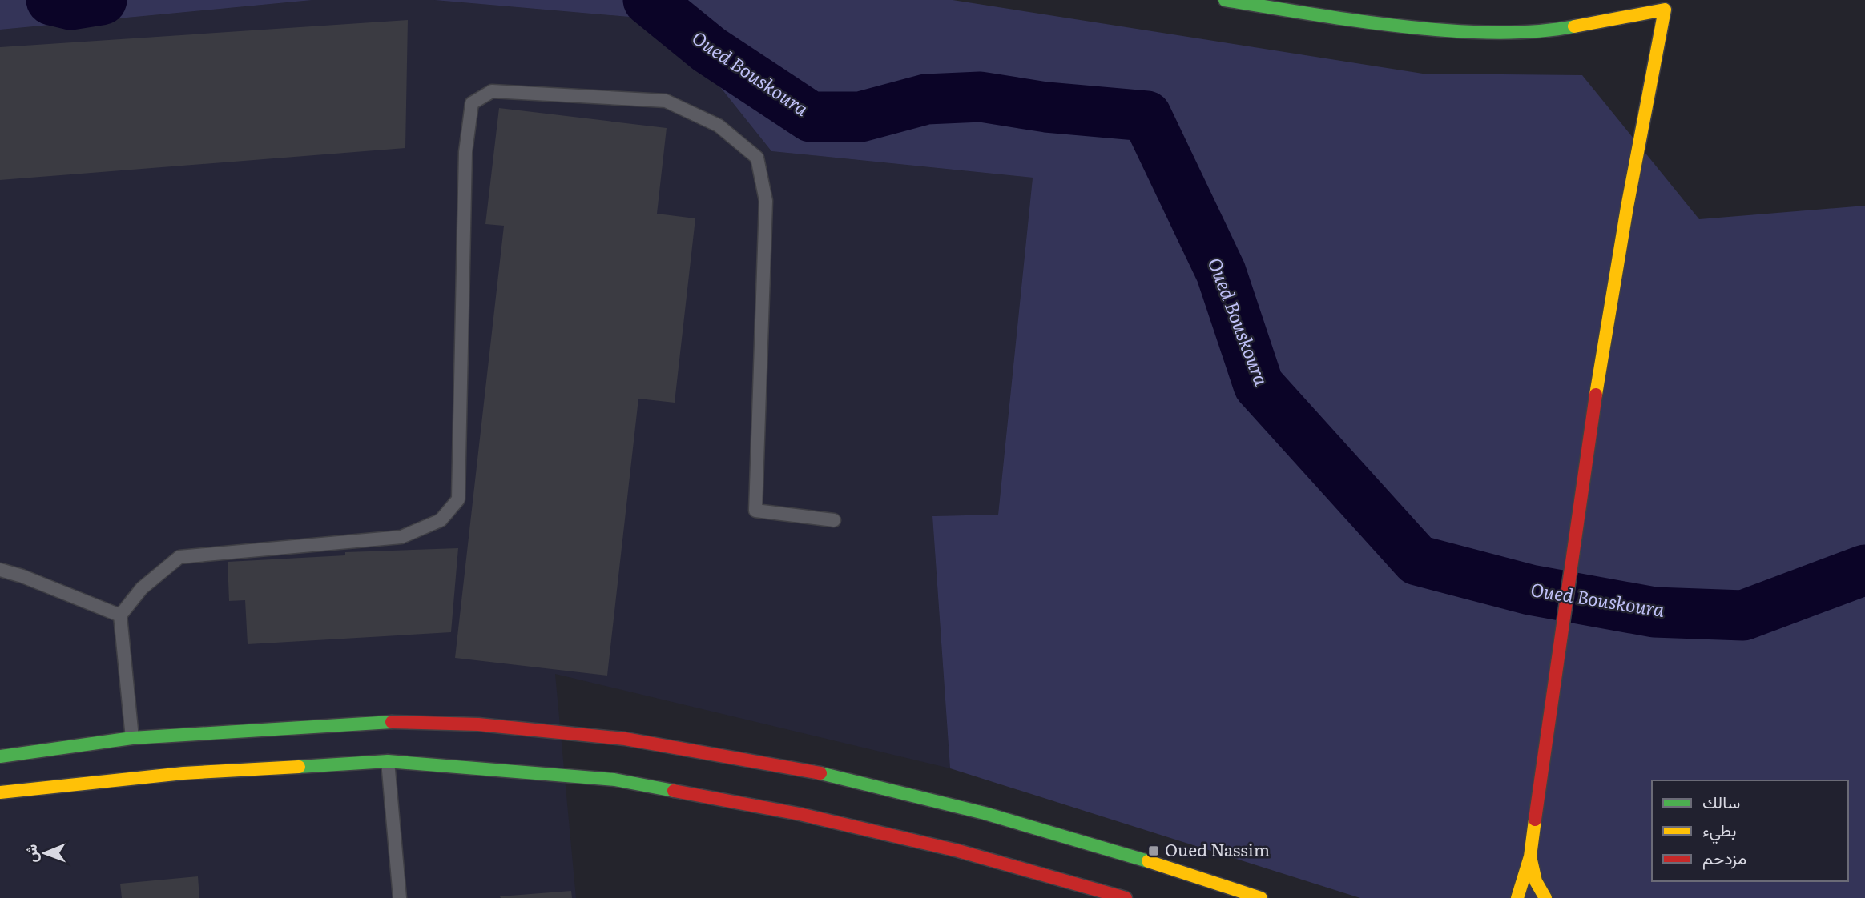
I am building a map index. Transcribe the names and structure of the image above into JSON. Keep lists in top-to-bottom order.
{
  "water": ["Oued Bouskoura"],
  "places": {
    "transit": ["Oued Nassim"]
  },
  "legend": ["سالك", "بطيء", "مزدحم"],
  "north": "left"
}
